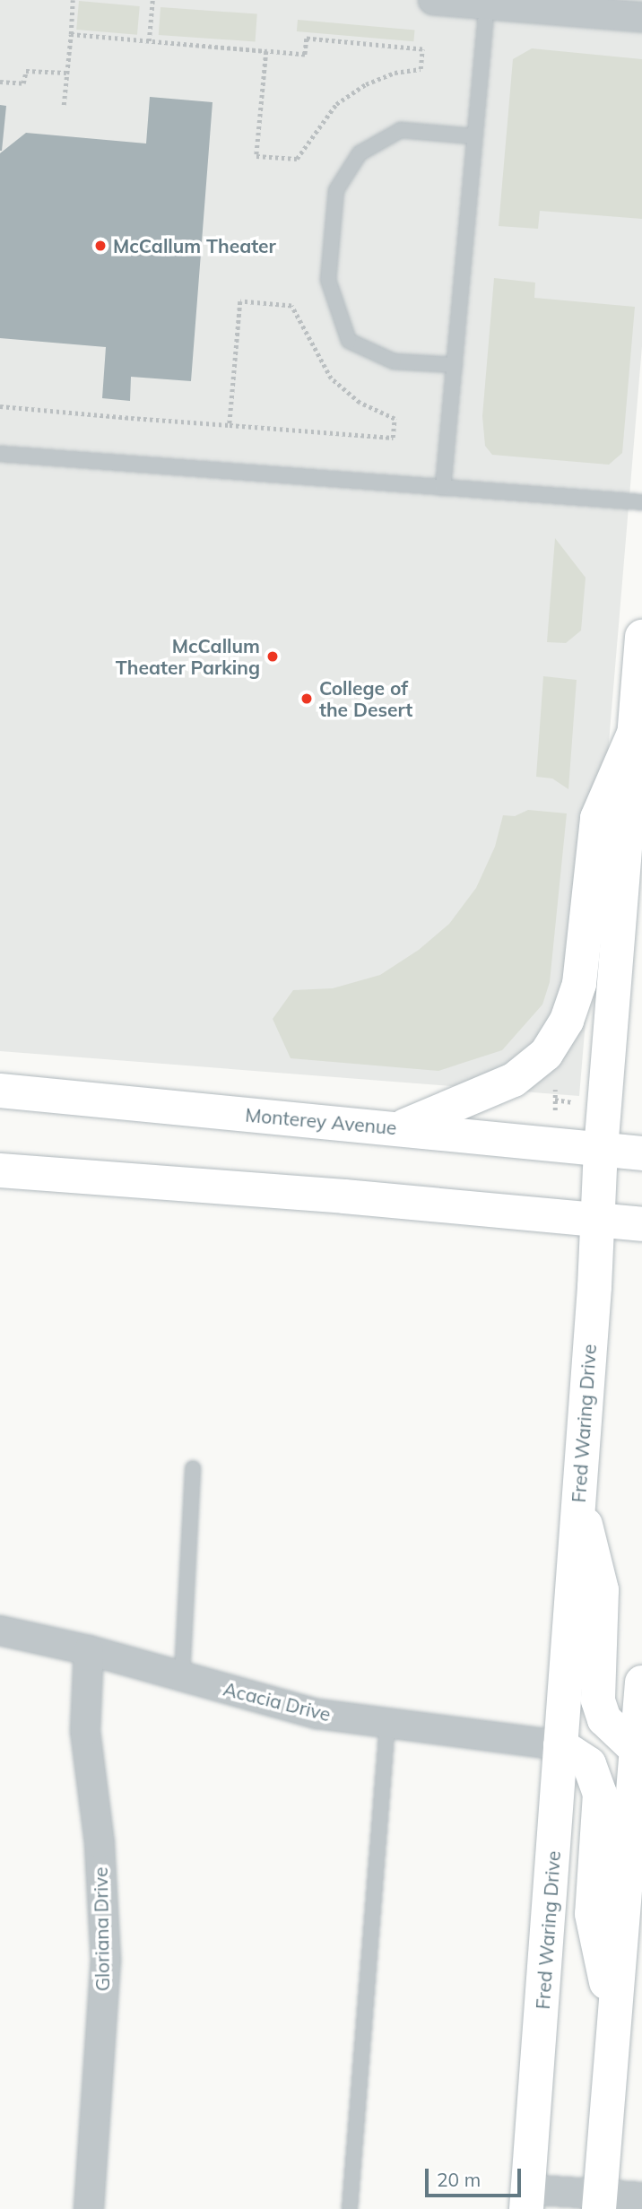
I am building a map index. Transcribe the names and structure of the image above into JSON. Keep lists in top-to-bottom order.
{
  "streets": {
    "main road": ["Monterey Avenue", "Fred Waring Drive"],
    "street": ["Acacia Drive", "Gloriana Drive"]
  },
  "crossings": [
    ["Monterey Avenue", "Fred Waring Drive"],
    ["Fred Waring Drive", "Acacia Drive"],
    ["Acacia Drive", "Gloriana Drive"]
  ],
  "places": ["McCallum Theater", "McCallum Theater Parking", "College of the Desert"],
  "scale_bar": "20 m"
}
